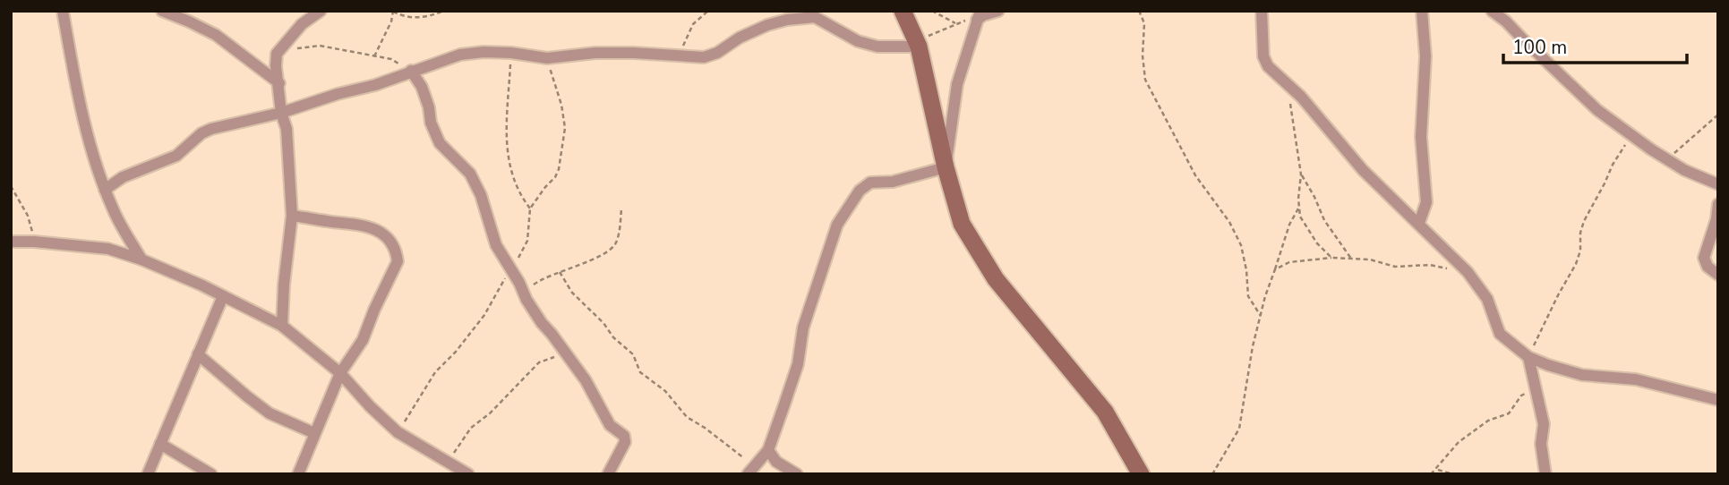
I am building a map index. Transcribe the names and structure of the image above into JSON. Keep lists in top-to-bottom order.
{
  "scale_bar": "100 m"
}
